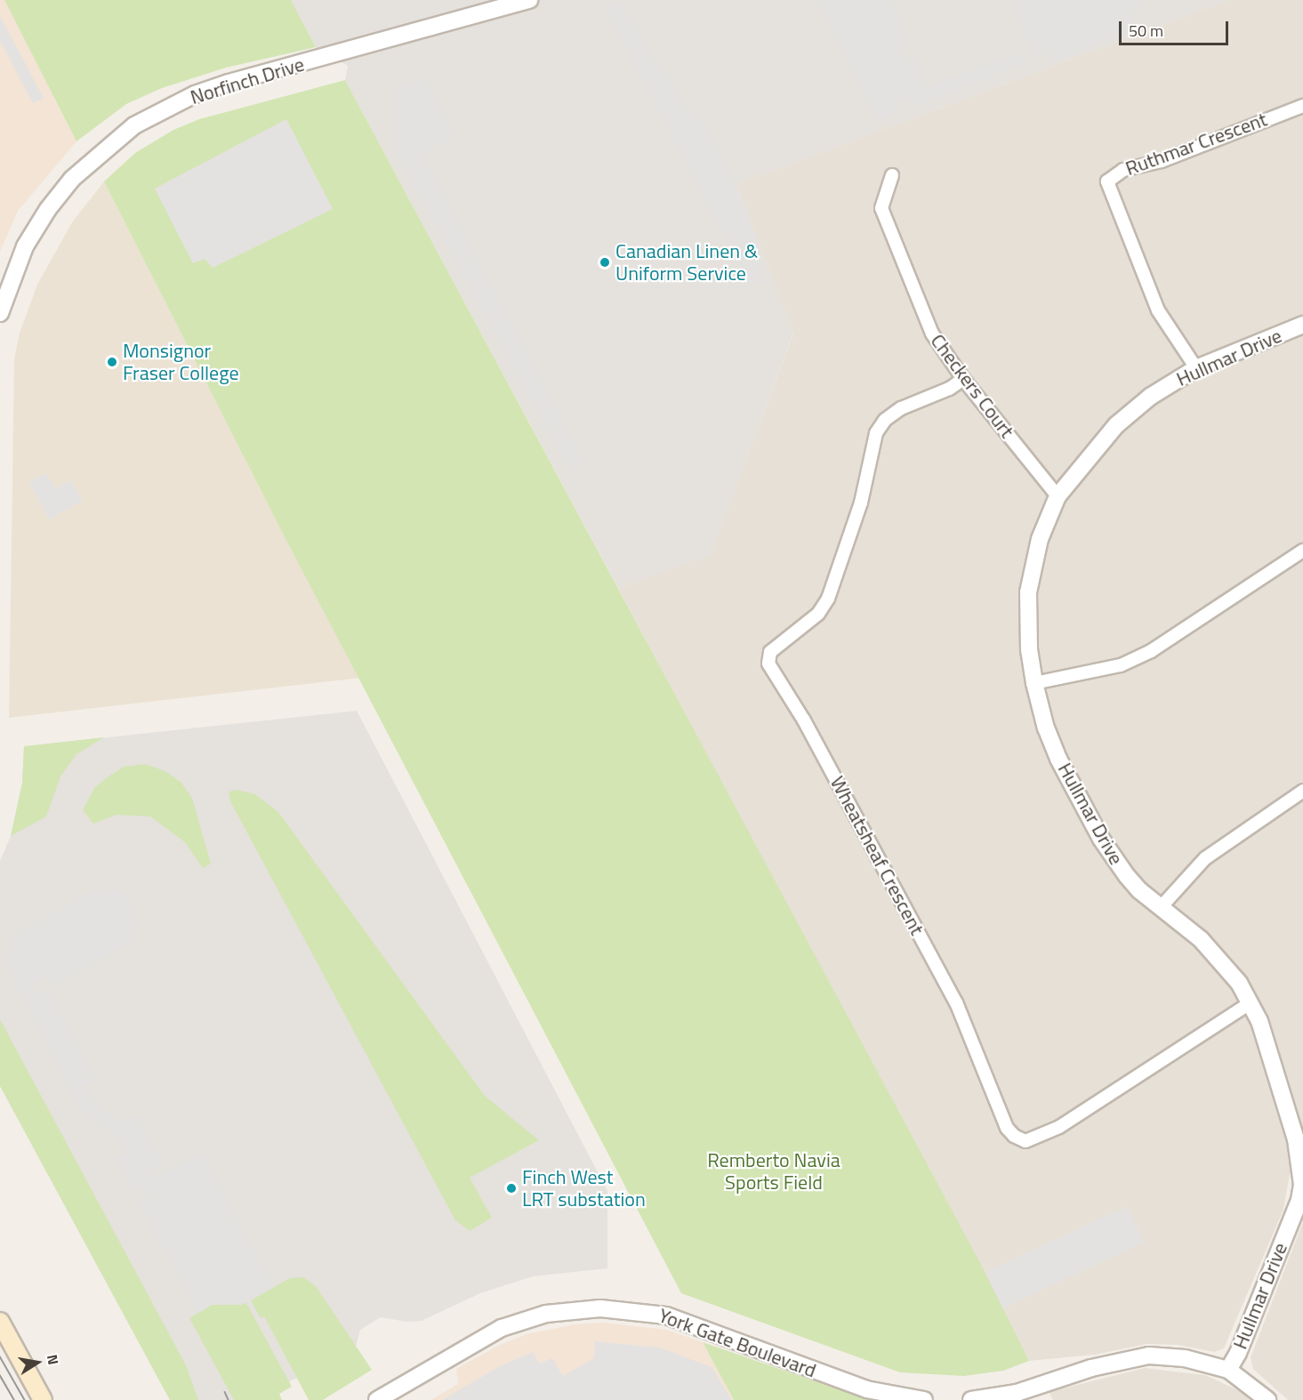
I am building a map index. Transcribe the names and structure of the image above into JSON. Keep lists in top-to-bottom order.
{
  "streets": {
    "street": [
      "Norfinch Drive",
      "Ruthmar Crescent",
      "Hullmar Drive",
      "Checkers Court",
      "Wheatsheaf Crescent",
      "York Gate Boulevard"
    ]
  },
  "crossings": [
    ["Ruthmar Crescent", "Hullmar Drive"],
    ["Hullmar Drive", "Checkers Court"],
    ["Hullmar Drive", "Wheatsheaf Crescent"],
    ["Checkers Court", "Wheatsheaf Crescent"]
  ],
  "parks": ["Remberto Navia Sports Field"],
  "places": ["Canadian Linen & Uniform Service", "Monsignor Fraser College", "Finch West LRT substation"],
  "scale_bar": "50 m",
  "north": "right"
}
